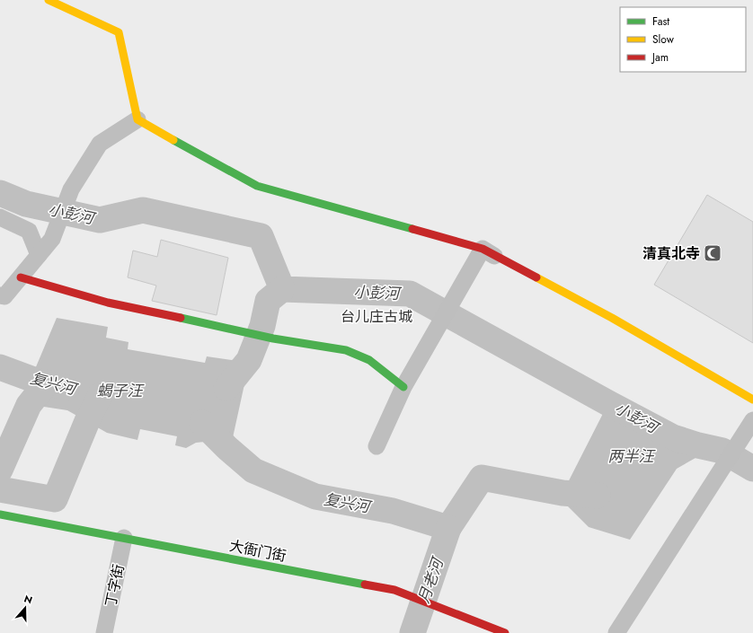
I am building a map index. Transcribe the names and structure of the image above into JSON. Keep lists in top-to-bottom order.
{
  "streets": {
    "street": ["大衙门街", "丁字街"]
  },
  "crossings": [
    ["大衙门街", "丁字街"]
  ],
  "water": [
    "小彭河",
    "复兴河",
    "蝎子汪",
    "两半汪",
    "月老河"
  ],
  "parks": ["台儿庄古城"],
  "places": {
    "mosque": ["清真北寺"]
  },
  "legend": ["Fast", "Slow", "Jam"],
  "north": "top"
}
